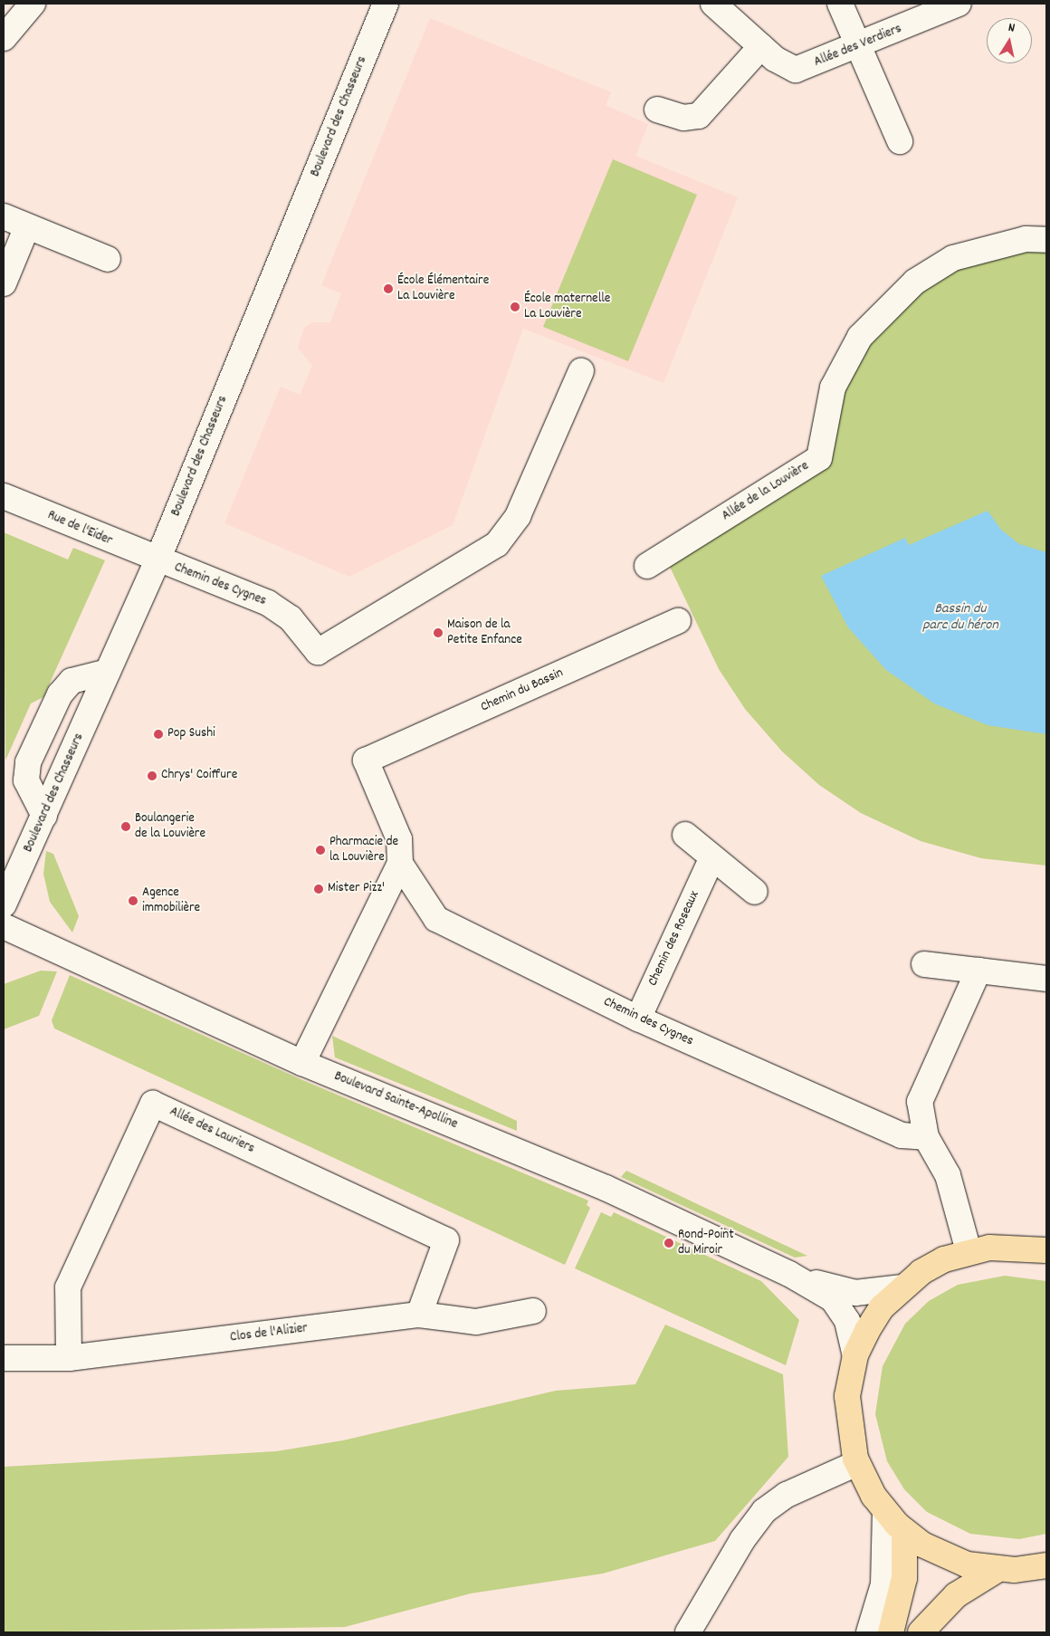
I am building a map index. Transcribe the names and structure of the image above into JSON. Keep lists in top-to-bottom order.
{
  "streets": {
    "street": [
      "Allée des Verdiers",
      "Boulevard des Chasseurs",
      "Allée de la Louvière",
      "Rue de l'Eider",
      "Chemin des Cygnes",
      "Chemin du Bassin",
      "Chemin des Roseaux",
      "Boulevard Sainte-Apolline",
      "Allée des Lauriers",
      "Clos de l'Alizier"
    ]
  },
  "crossings": [
    ["Boulevard des Chasseurs", "Rue de l'Eider"],
    ["Boulevard des Chasseurs", "Chemin des Cygnes"],
    ["Rue de l'Eider", "Chemin des Cygnes"],
    ["Chemin des Cygnes", "Chemin du Bassin"],
    ["Chemin des Cygnes", "Chemin des Roseaux"],
    ["Allée des Lauriers", "Clos de l'Alizier"]
  ],
  "water": ["Bassin du parc du héron"],
  "places": [
    "École Élémentaire La Louvière",
    "École maternelle La Louvière",
    "Maison de la Petite Enfance",
    "Pop Sushi",
    "Chrys' Coiffure",
    "Boulangerie de la Louvière",
    "Pharmacie de la Louvière",
    "Mister Pizz'",
    "Agence immobilière",
    "Rond-Point du Miroir"
  ],
  "north": "top"
}
